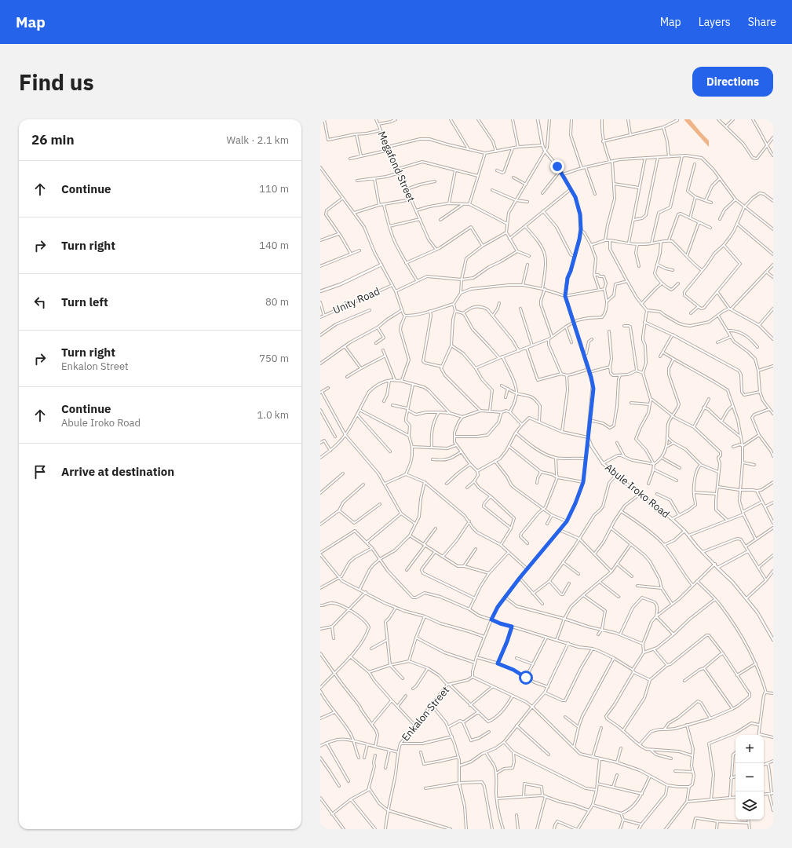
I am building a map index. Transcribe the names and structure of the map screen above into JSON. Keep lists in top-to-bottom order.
{
  "streets": {
    "street": [
      "Megafond Street",
      "Unity Road",
      "Abule Iroko Road",
      "Enkalon Street"
    ]
  },
  "page": {
    "header": "Map",
    "nav": ["Map", "Layers", "Share"],
    "buttons": "Directions",
    "title": "Find us",
    "heading": ["26 min", "Walk · 2.1 km"],
    "list": [
      ["Continue", "110 m"],
      ["Turn right", "140 m"],
      ["Turn left", "80 m"],
      ["Turn right", "Enkalon Street", "750 m"],
      ["Continue", "Abule Iroko Road", "1.0 km"],
      "Arrive at destination"
    ],
    "map_buttons": ["+", "−"]
  }
}
